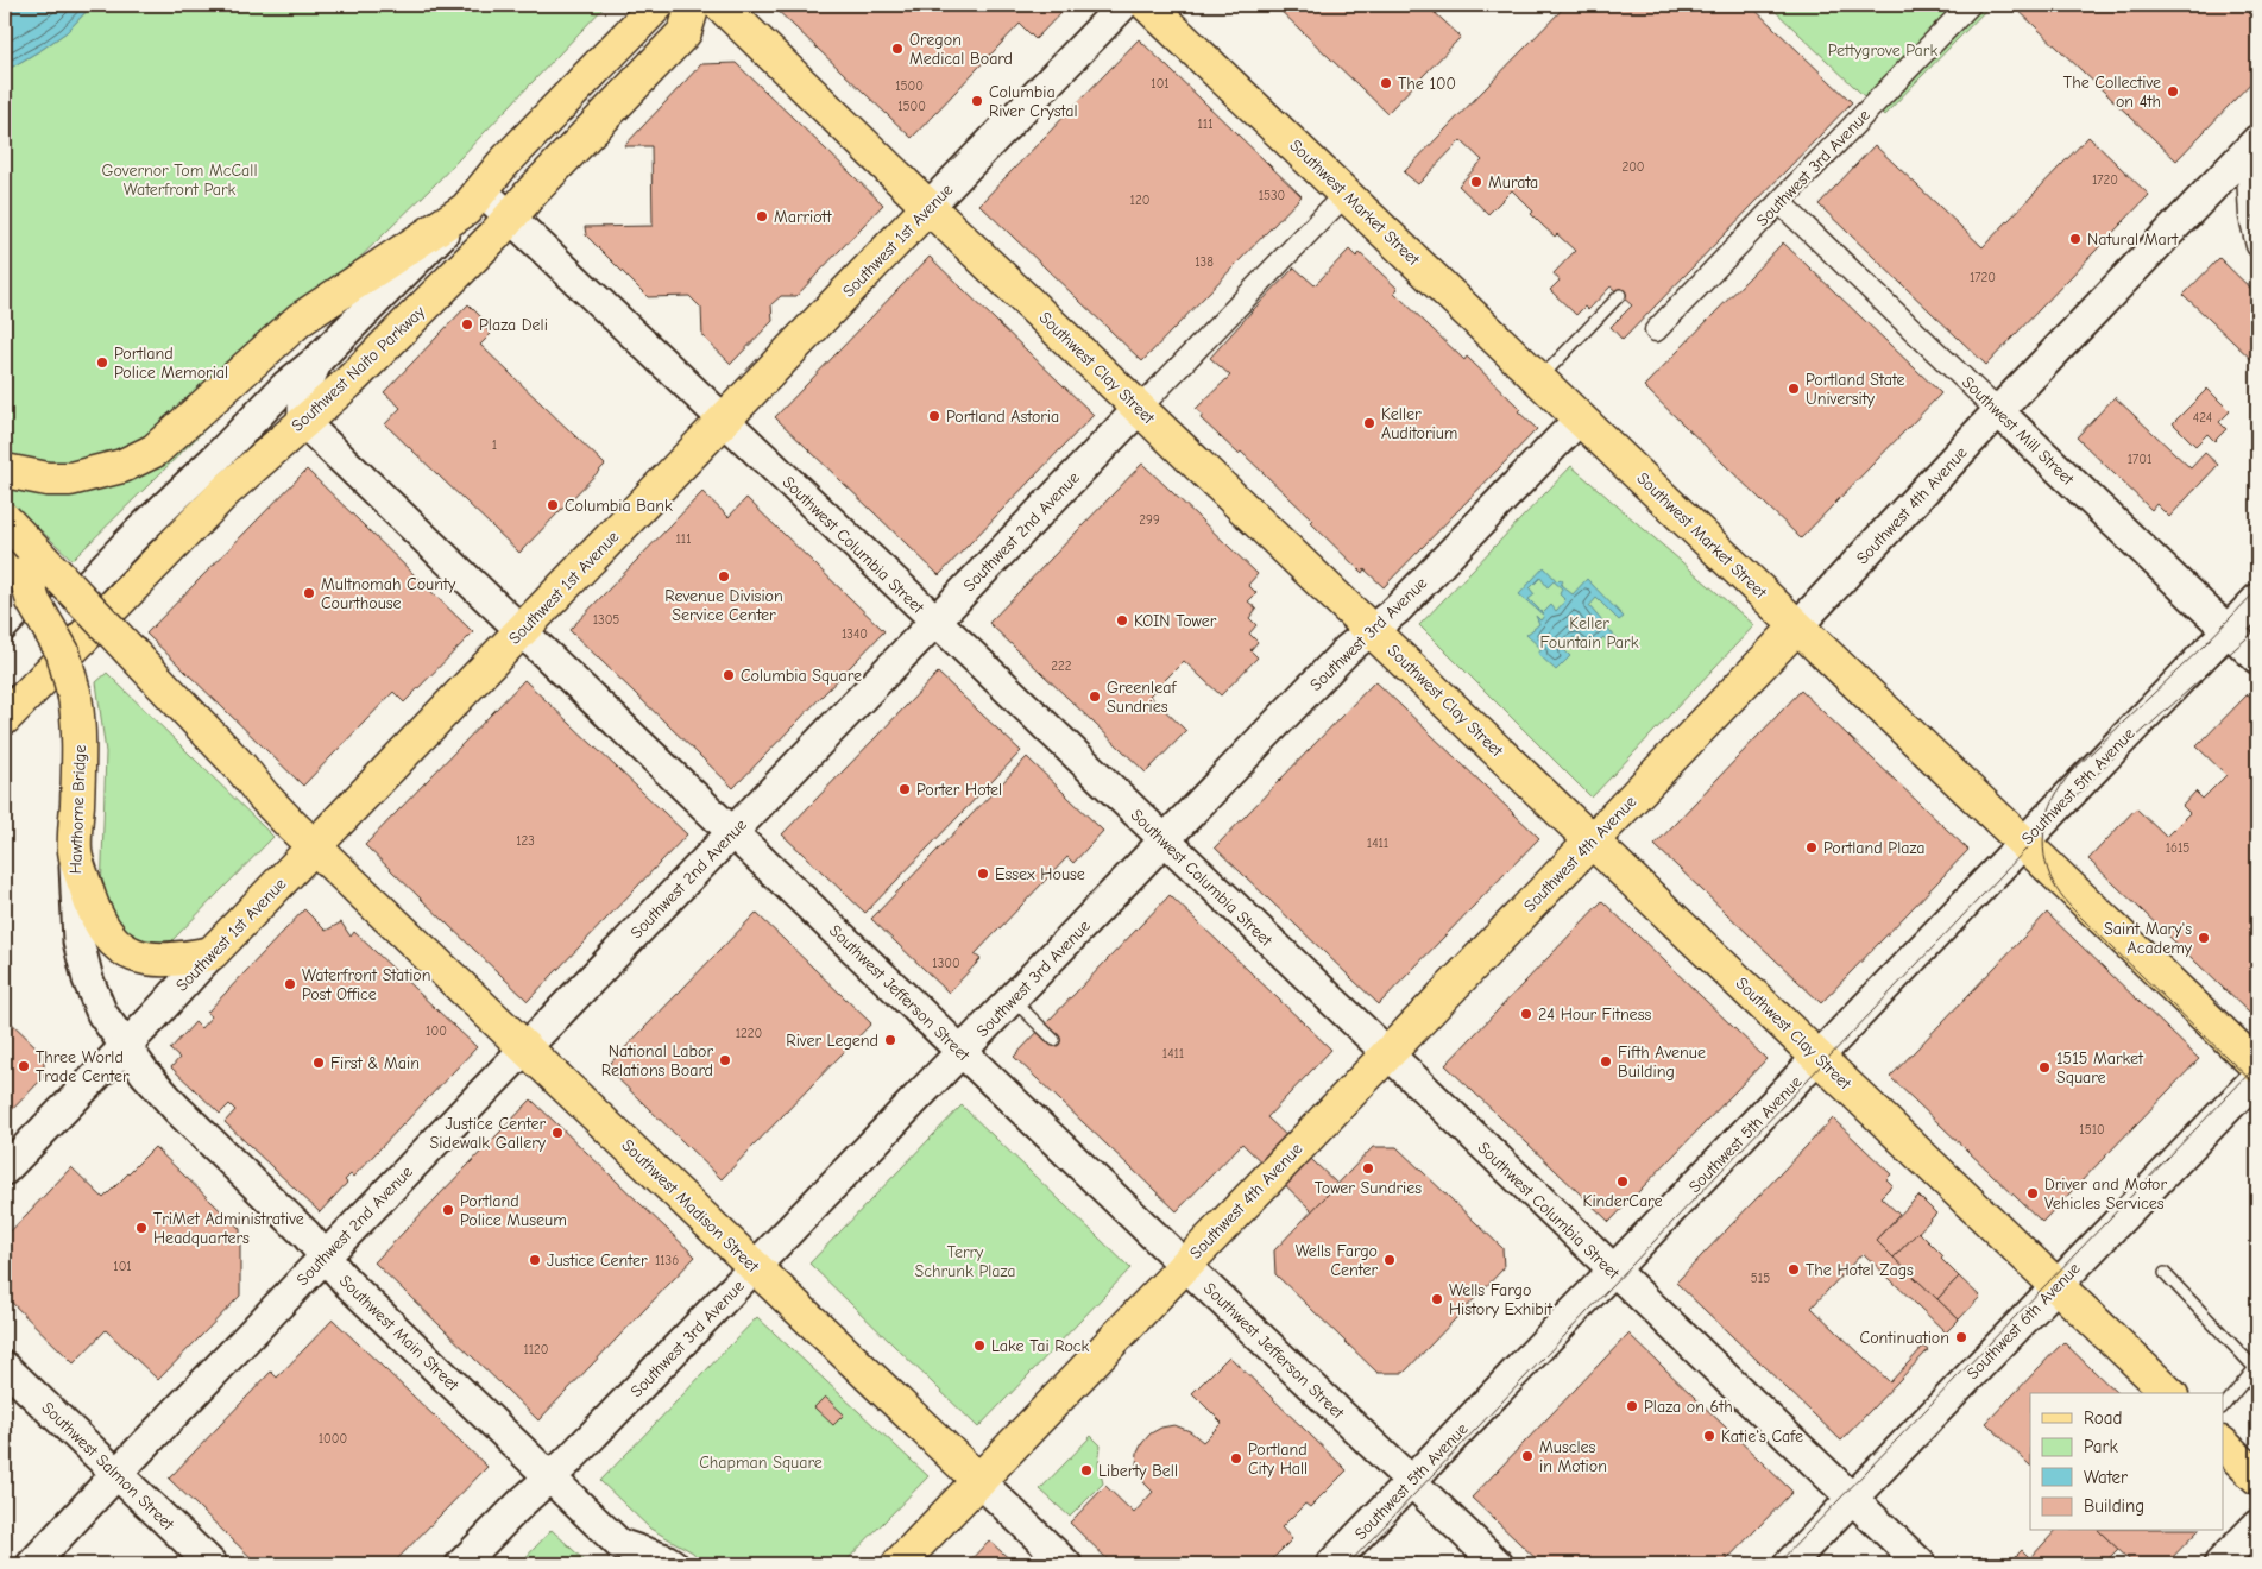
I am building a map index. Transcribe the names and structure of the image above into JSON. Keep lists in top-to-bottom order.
{
  "streets": {
    "main road": [
      "Southwest 3rd Avenue",
      "Southwest Market Street",
      "Southwest 1st Avenue",
      "Southwest Clay Street",
      "Southwest Naito Parkway",
      "Southwest Mill Street",
      "Southwest 4th Avenue",
      "Southwest 2nd Avenue",
      "Southwest Columbia Street",
      "Southwest 5th Avenue",
      "Hawthorne Bridge",
      "Southwest Jefferson Street",
      "Southwest Madison Street",
      "Southwest 6th Avenue",
      "Southwest Main Street",
      "Southwest Salmon Street"
    ]
  },
  "crossings": [
    ["Southwest 3rd Avenue", "Southwest Market Street"],
    ["Southwest 3rd Avenue", "Southwest Clay Street"],
    ["Southwest 3rd Avenue", "Southwest Mill Street"],
    ["Southwest 3rd Avenue", "Southwest Columbia Street"],
    ["Southwest 3rd Avenue", "Southwest Jefferson Street"],
    ["Southwest 3rd Avenue", "Southwest Madison Street"],
    ["Southwest 3rd Avenue", "Southwest Main Street"],
    ["Southwest Market Street", "Southwest 4th Avenue"],
    ["Southwest Market Street", "Southwest 2nd Avenue"],
    ["Southwest Market Street", "Southwest 5th Avenue"],
    ["Southwest 1st Avenue", "Southwest Clay Street"],
    ["Southwest 1st Avenue", "Southwest Columbia Street"],
    ["Southwest 1st Avenue", "Hawthorne Bridge"],
    ["Southwest 1st Avenue", "Southwest Jefferson Street"],
    ["Southwest 1st Avenue", "Southwest Madison Street"],
    ["Southwest 1st Avenue", "Southwest Main Street"],
    ["Southwest Clay Street", "Southwest 4th Avenue"],
    ["Southwest Clay Street", "Southwest 2nd Avenue"],
    ["Southwest Clay Street", "Southwest 5th Avenue"],
    ["Southwest Clay Street", "Southwest 6th Avenue"],
    ["Southwest Naito Parkway", "Southwest Columbia Street"],
    ["Southwest Naito Parkway", "Southwest Jefferson Street"],
    ["Southwest Mill Street", "Southwest 4th Avenue"],
    ["Southwest Mill Street", "Southwest 5th Avenue"],
    ["Southwest 4th Avenue", "Southwest Columbia Street"],
    ["Southwest 4th Avenue", "Southwest Jefferson Street"],
    ["Southwest 4th Avenue", "Southwest Madison Street"],
    ["Southwest 2nd Avenue", "Southwest Columbia Street"],
    ["Southwest 2nd Avenue", "Southwest Jefferson Street"],
    ["Southwest 2nd Avenue", "Southwest Madison Street"],
    ["Southwest 2nd Avenue", "Southwest Main Street"],
    ["Southwest 2nd Avenue", "Southwest Salmon Street"],
    ["Southwest Columbia Street", "Southwest 5th Avenue"],
    ["Southwest Columbia Street", "Southwest 6th Avenue"],
    ["Southwest 5th Avenue", "Southwest Jefferson Street"],
    ["Hawthorne Bridge", "Southwest Madison Street"],
    ["Hawthorne Bridge", "Southwest Main Street"]
  ],
  "parks": [
    "Pettygrove Park",
    "Governor Tom McCall Waterfront Park",
    "Keller Fountain Park",
    "Terry Schrunk Plaza",
    "Chapman Square"
  ],
  "places": [
    "Oregon Medical Board",
    "The 100",
    "The Collective on 4th",
    "Columbia River Crystal",
    "Murata",
    "Marriott",
    "Natural Mart",
    "Plaza Deli",
    "Portland Police Memorial",
    "Portland State University",
    "Portland Astoria",
    "Keller Auditorium",
    "Columbia Bank",
    "Revenue Division Service Center",
    "Multnomah County Courthouse",
    "KOIN Tower",
    "Columbia Square",
    "Greenleaf Sundries",
    "Porter Hotel",
    "Portland Plaza",
    "Essex House",
    "Saint Mary's Academy",
    "Waterfront Station Post Office",
    "24 Hour Fitness",
    "River Legend",
    "National Labor Relations Board",
    "Fifth Avenue Building",
    "First & Main",
    "Three World Trade Center",
    "1515 Market Square",
    "Justice Center Sidewalk Gallery",
    "Tower Sundries",
    "KinderCare",
    "Driver and Motor Vehicles Services",
    "Portland Police Museum",
    "TriMet Administrative Headquarters",
    "Justice Center",
    "Wells Fargo Center",
    "The Hotel Zags",
    "Wells Fargo History Exhibit",
    "Continuation",
    "Lake Tai Rock",
    "Plaza on 6th",
    "Katie's Cafe",
    "Muscles in Motion",
    "Portland City Hall",
    "Liberty Bell"
  ],
  "house_numbers": [
    "101",
    "1500",
    "1500",
    "111",
    "200",
    "1720",
    "1530",
    "120",
    "138",
    "1720",
    "424",
    "1",
    "1701",
    "299",
    "111",
    "1305",
    "1340",
    "222",
    "123",
    "1411",
    "1615",
    "1300",
    "100",
    "1220",
    "1411",
    "1510",
    "1136",
    "101",
    "515",
    "1120",
    "1000"
  ],
  "legend": [
    "Road",
    "Park",
    "Water",
    "Building"
  ]
}
